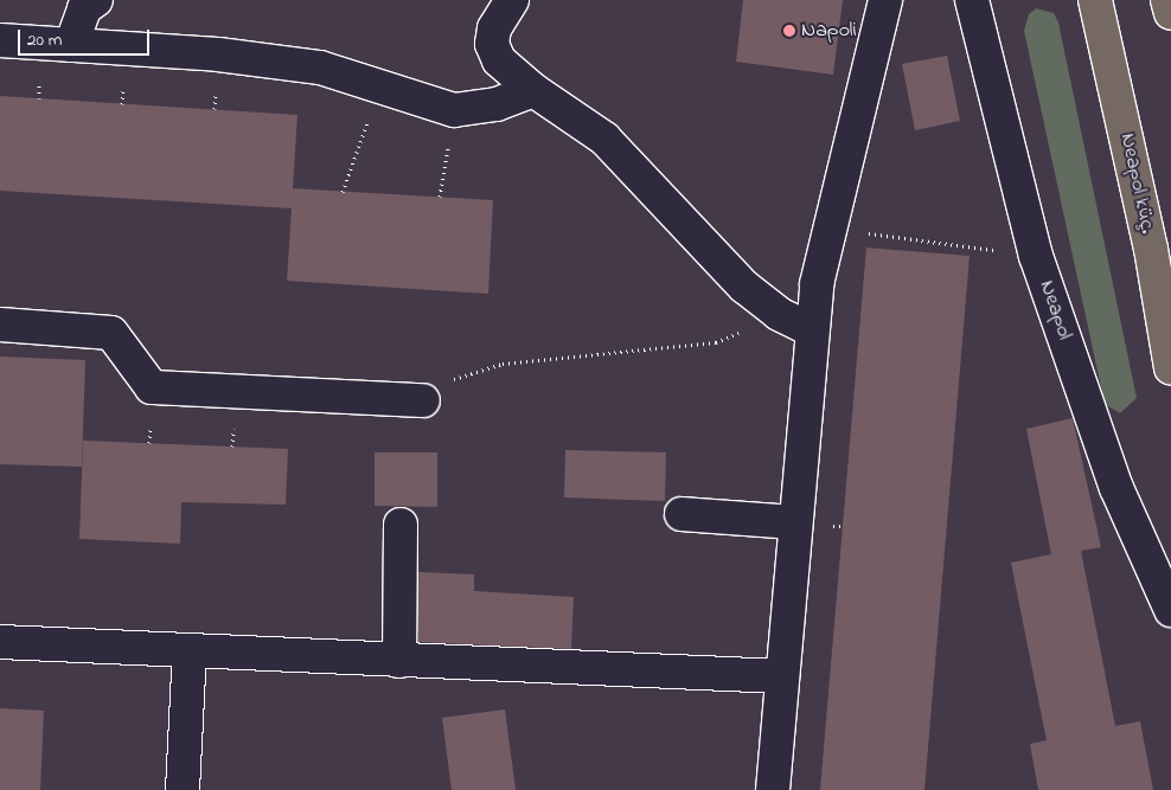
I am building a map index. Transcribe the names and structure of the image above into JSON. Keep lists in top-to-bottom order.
{
  "streets": {
    "main road": ["Neapol küç."],
    "street": ["Neapol"]
  },
  "places": ["Napoli"],
  "scale_bar": "20 m"
}
